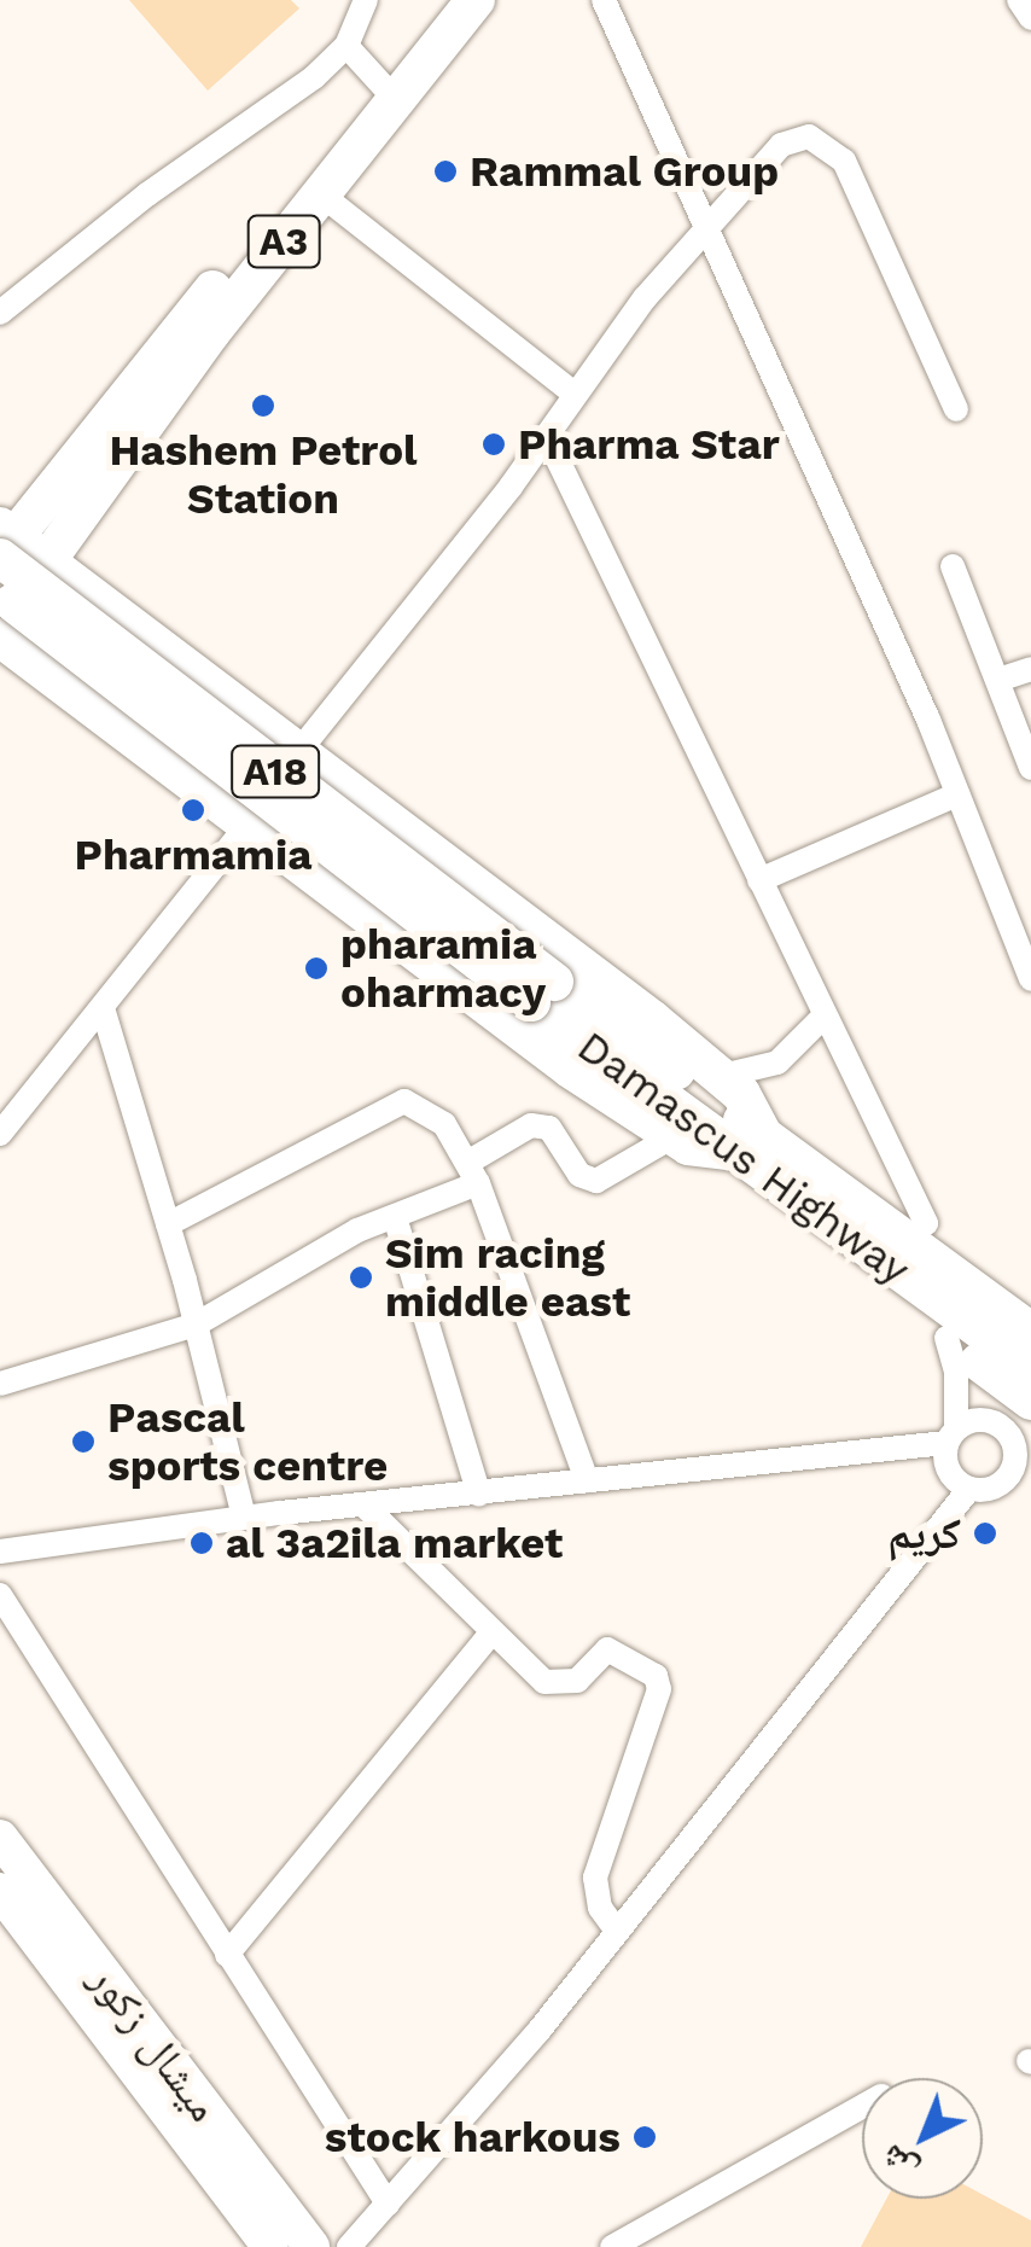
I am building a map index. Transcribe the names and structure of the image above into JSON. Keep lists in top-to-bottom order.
{
  "streets": {
    "highway": ["A3", "A18", "Damascus Highway"],
    "main road": ["ميشال زكور"]
  },
  "crossings": [
    ["A3", "Damascus Highway"]
  ],
  "places": [
    "Rammal Group",
    "Hashem Petrol Station",
    "Pharma Star",
    "Pharmamia",
    "pharamia oharmacy",
    "Sim racing middle east",
    "Pascal sports centre",
    "كريم",
    "al 3a2ila market",
    "stock harkous"
  ],
  "north": "bottom left"
}
